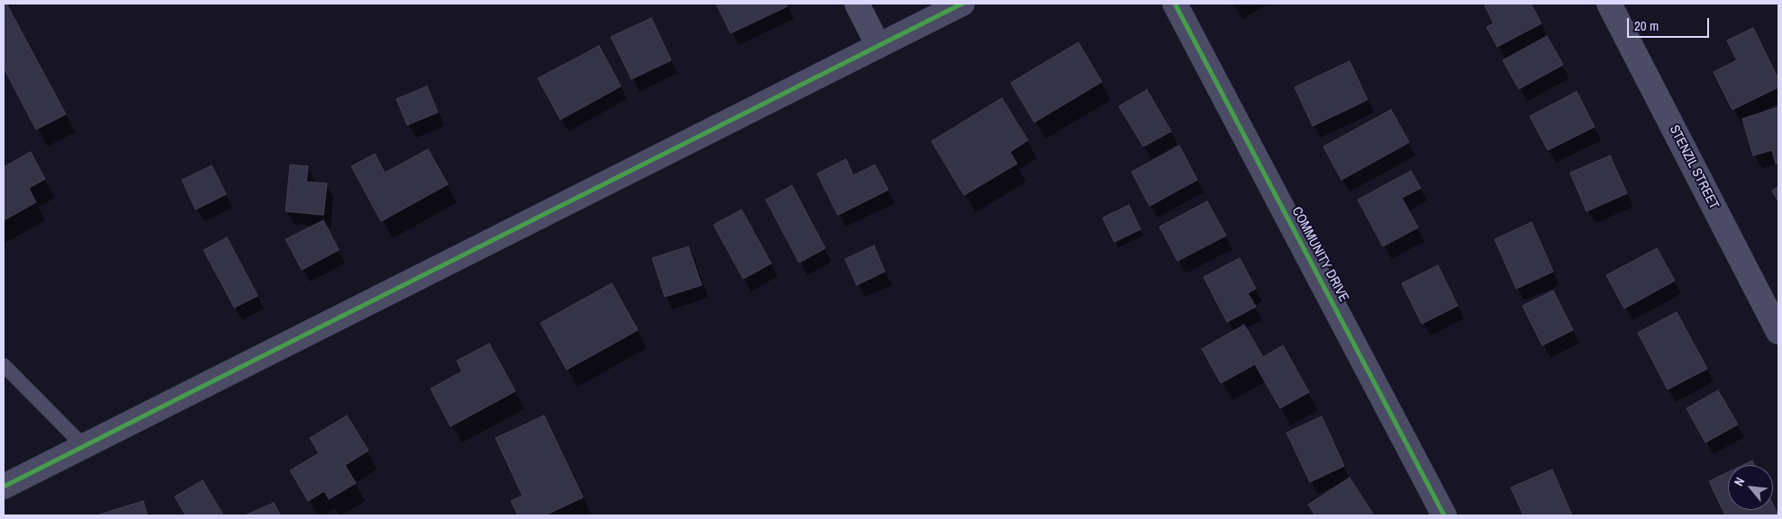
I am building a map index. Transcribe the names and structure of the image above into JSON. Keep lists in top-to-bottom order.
{
  "streets": {
    "street": ["STENZIL STREET", "COMMUNITY DRIVE"]
  },
  "scale_bar": "20 m",
  "north": "top left"
}
